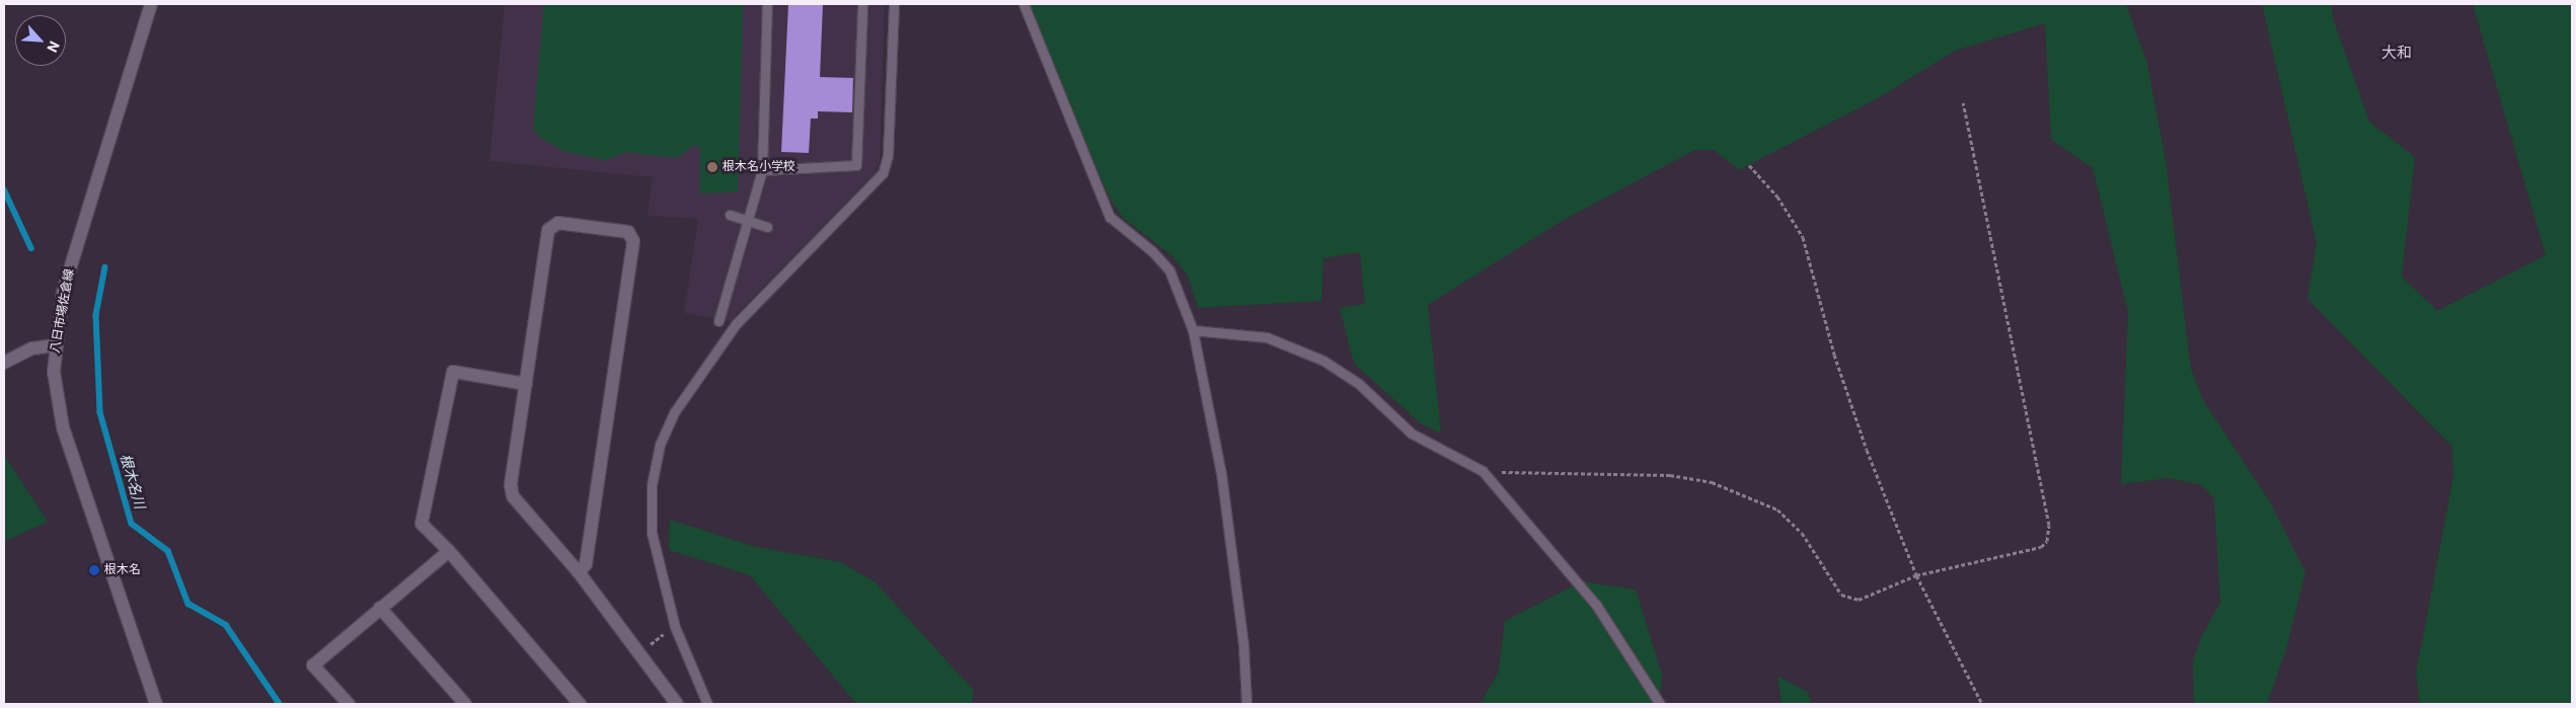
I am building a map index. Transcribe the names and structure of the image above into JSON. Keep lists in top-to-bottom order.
{
  "streets": {
    "street": ["八日市場佐倉線"]
  },
  "districts": ["大和"],
  "water": ["根木名川"],
  "places": ["根木名小学校", "根木名"],
  "north": "bottom right"
}
